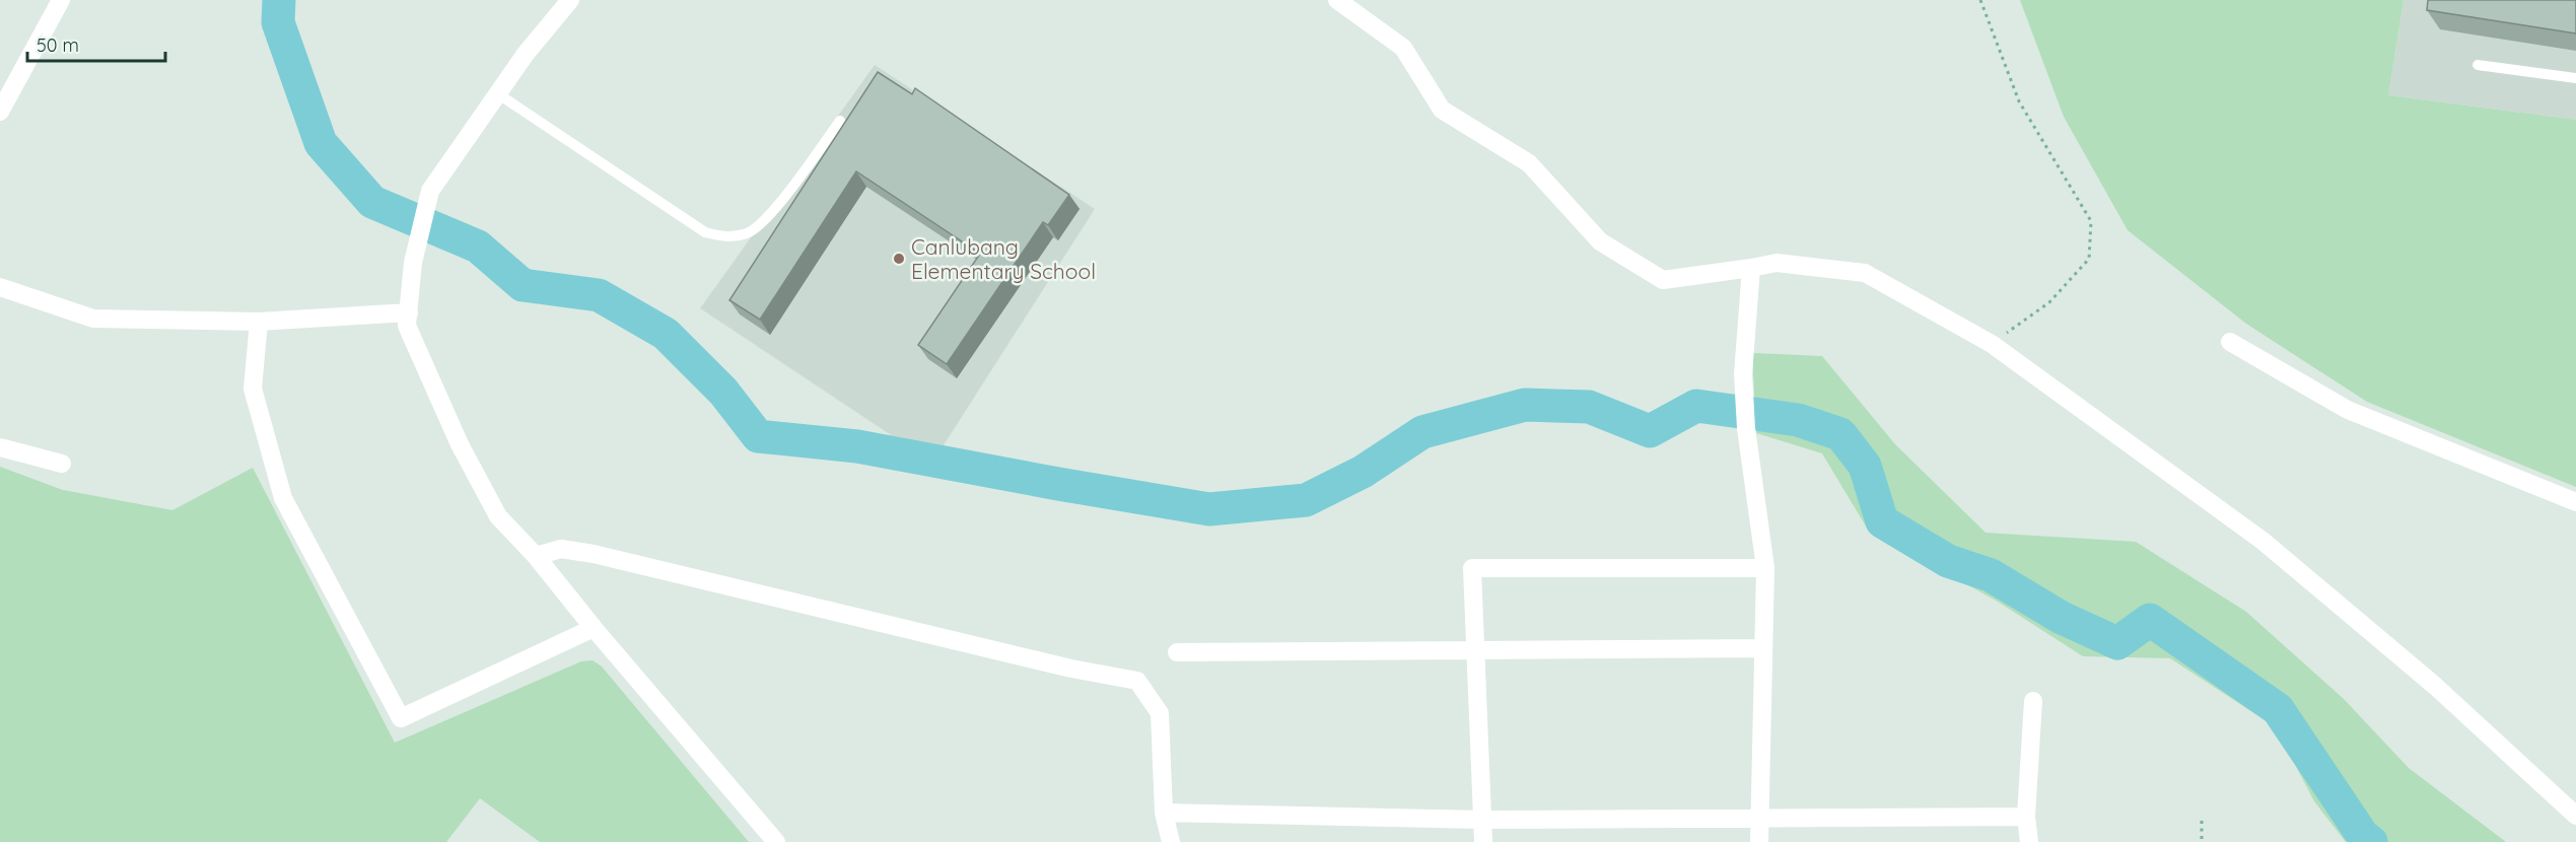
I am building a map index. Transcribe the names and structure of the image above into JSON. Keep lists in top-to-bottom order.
{
  "places": ["Canlubang Elementary School"],
  "scale_bar": "50 m"
}
